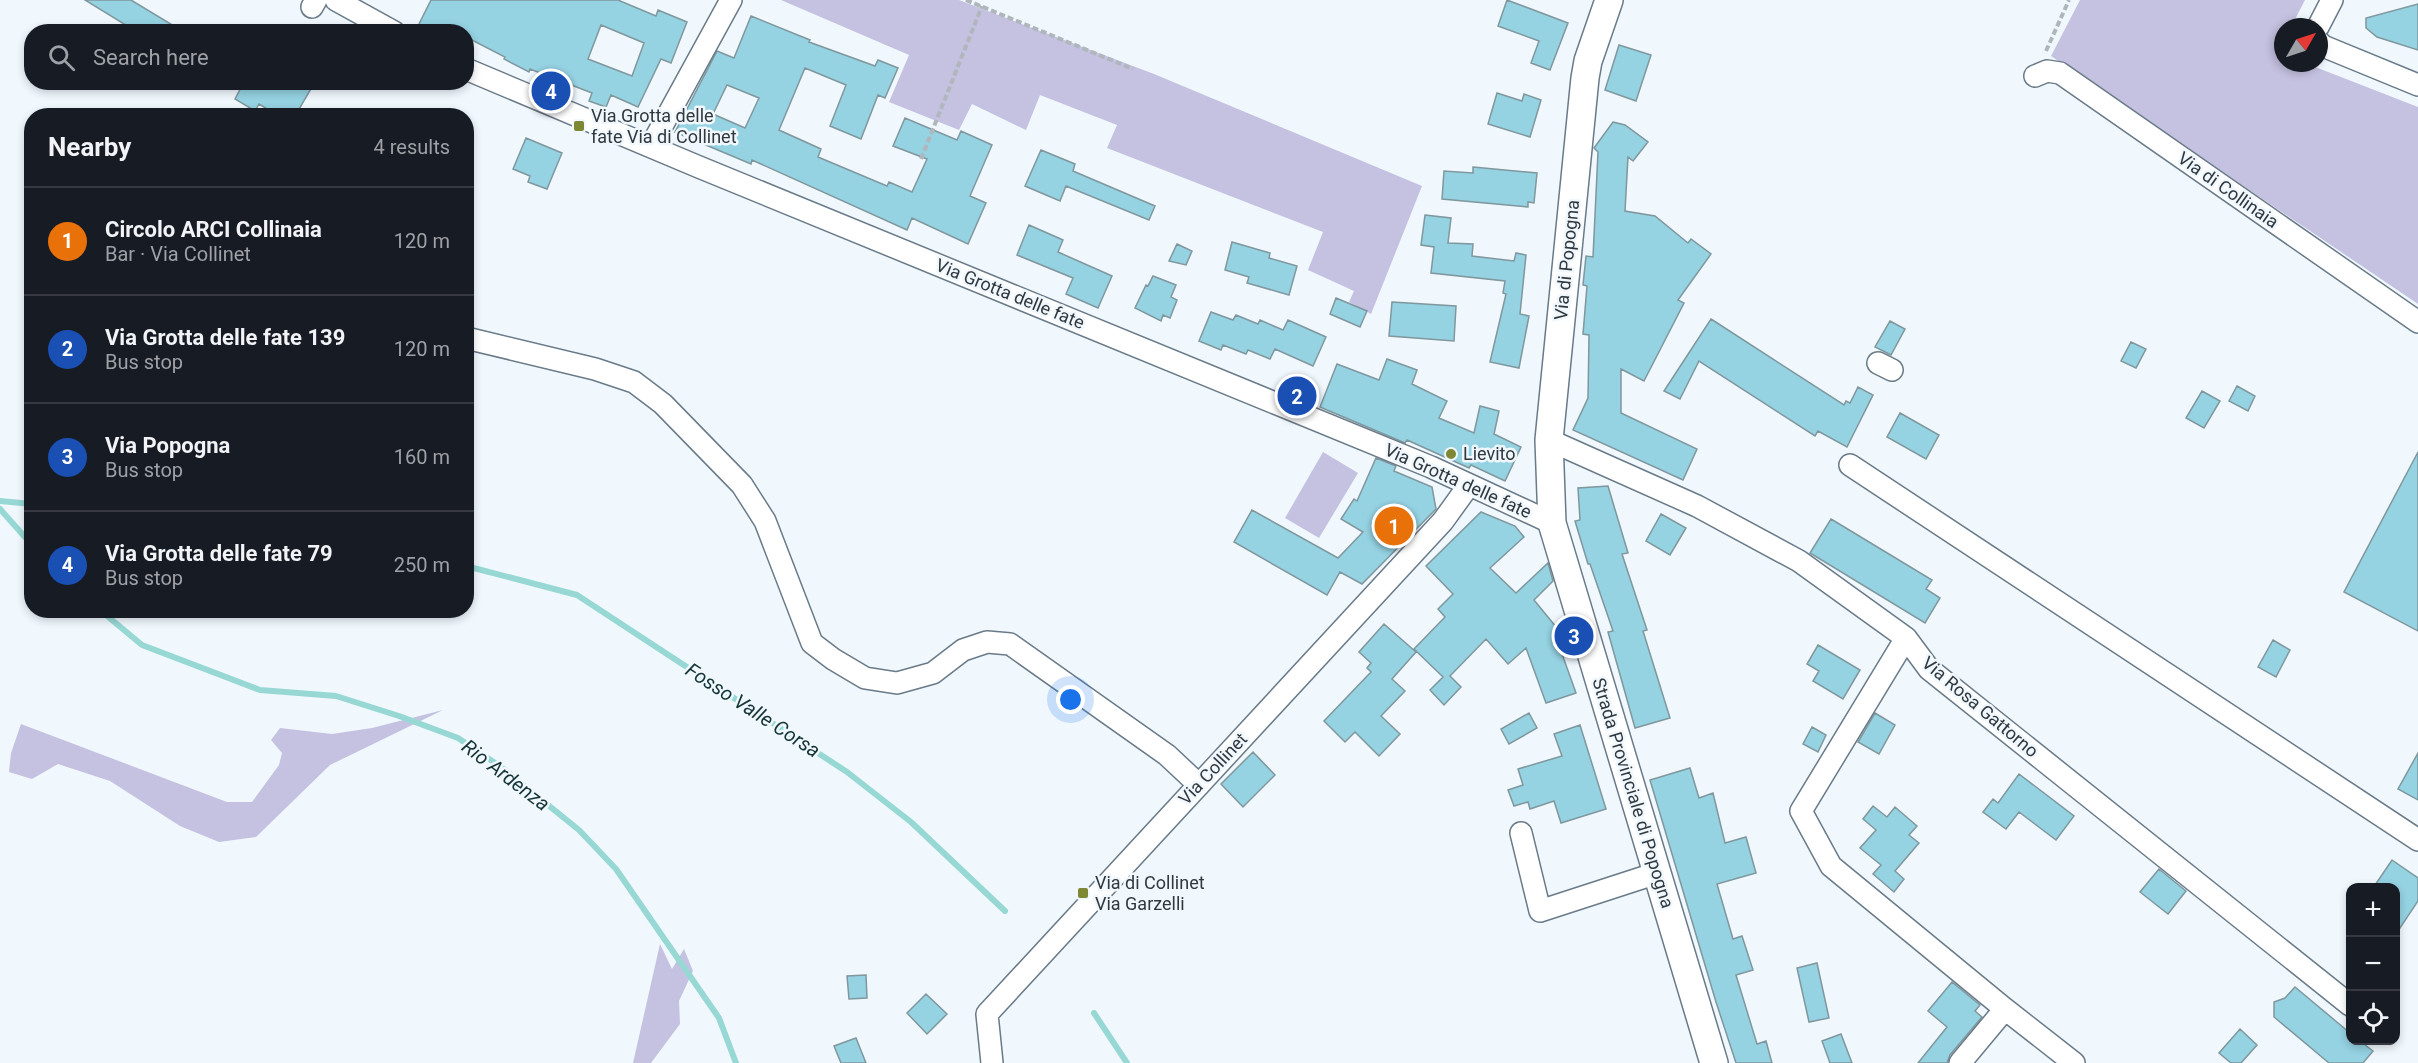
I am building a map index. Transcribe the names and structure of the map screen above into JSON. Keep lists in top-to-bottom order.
{
  "streets": {
    "main road": ["Via di Popogna", "Strada Provinciale di Popogna"],
    "street": [
      "Via di Collinaia",
      "Via Grotta delle fate",
      "Via Rosa Gattorno",
      "Via Collinet"
    ]
  },
  "crossings": [
    ["Via di Popogna", "Via Grotta delle fate"],
    ["Via di Popogna", "Via Rosa Gattorno"],
    ["Via di Popogna", "Strada Provinciale di Popogna"],
    ["Via Grotta delle fate", "Via Collinet"],
    ["Via Grotta delle fate", "Strada Provinciale di Popogna"]
  ],
  "water": ["Fosso Valle Corsa", "Rio Ardenza"],
  "places": {
    "transit": ["Via Grotta delle fate Via di Collinet", "Via di Collinet Via Garzelli"],
    "other": ["Lievito"]
  },
  "north": "top right",
  "page": {
    "search": "Search here",
    "pins": [
      "4",
      "2",
      "1",
      "3"
    ],
    "heading": ["Nearby", "4 results"],
    "list": [
      {
        "mark": "1",
        "name": "Circolo ARCI Collinaia",
        "note": "Bar · Via Collinet",
        "value": "120 m"
      },
      {
        "mark": "2",
        "name": "Via Grotta delle fate 139",
        "note": "Bus stop",
        "value": "120 m"
      },
      {
        "mark": "3",
        "name": "Via Popogna",
        "note": "Bus stop",
        "value": "160 m"
      },
      {
        "mark": "4",
        "name": "Via Grotta delle fate 79",
        "note": "Bus stop",
        "value": "250 m"
      }
    ],
    "map_buttons": ["+", "−"]
  }
}
